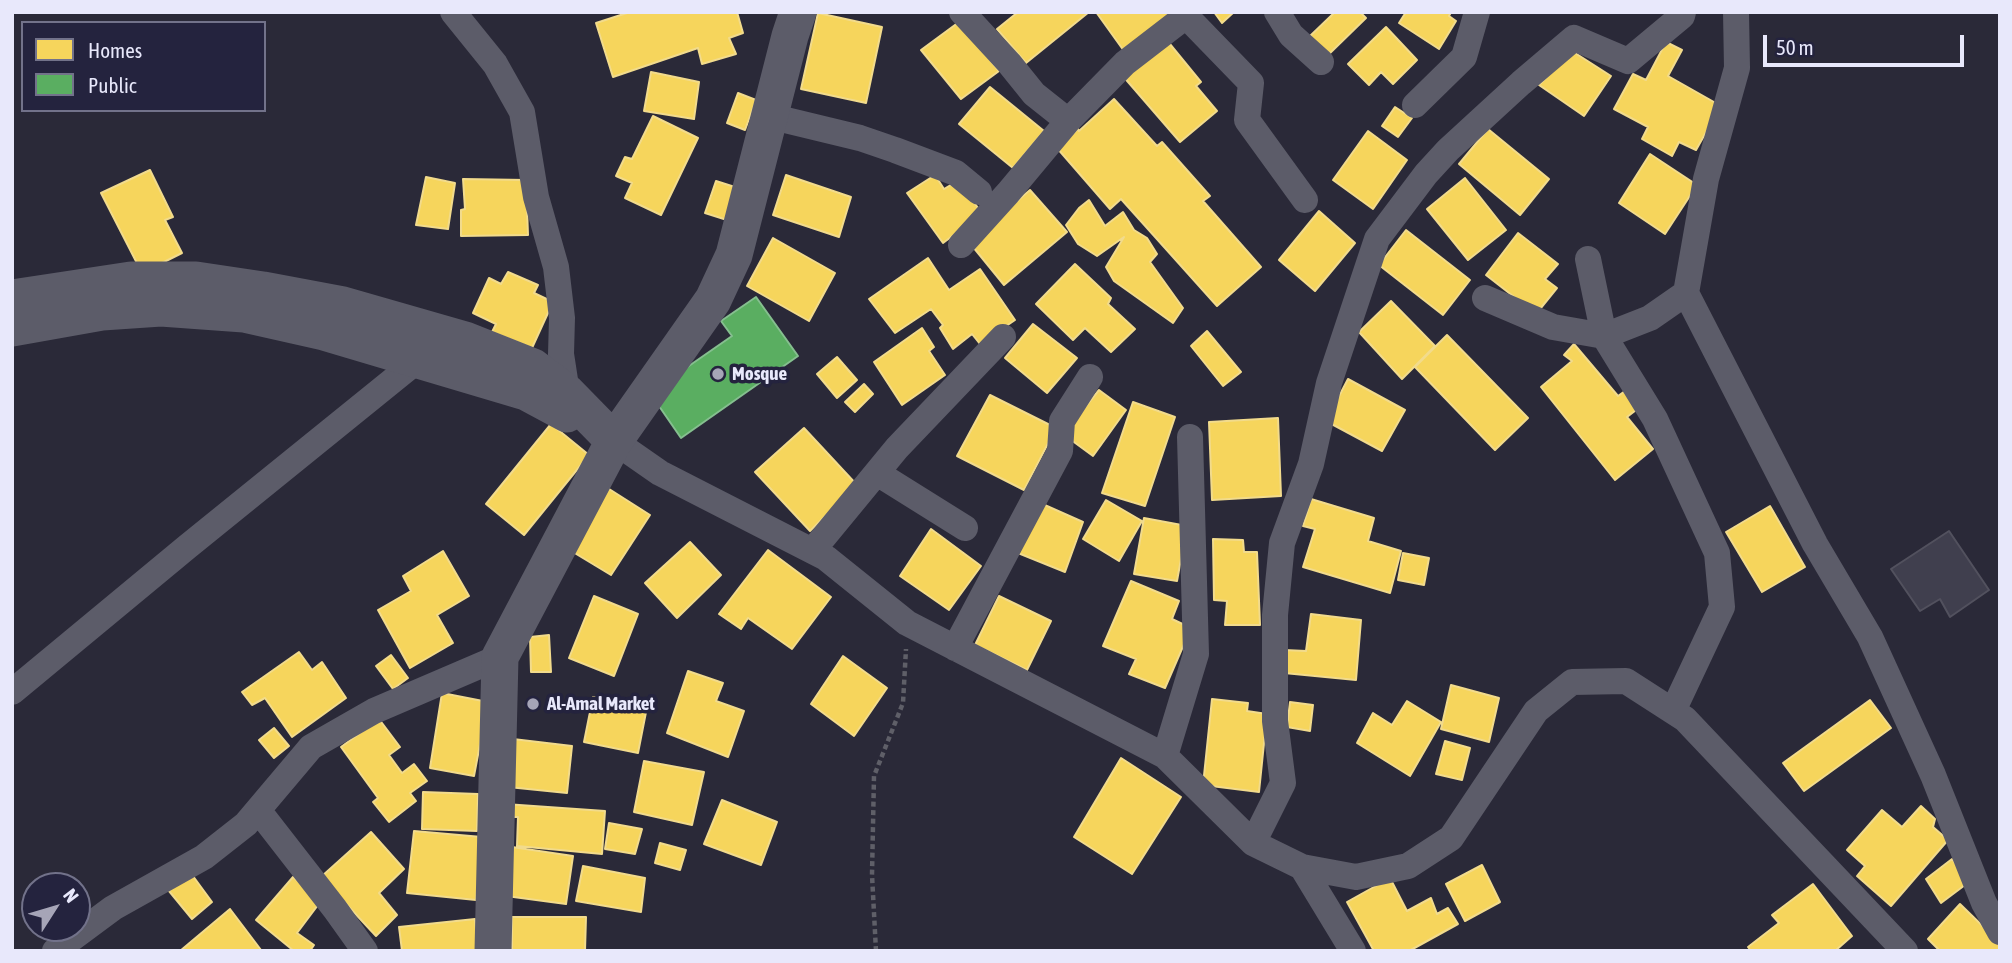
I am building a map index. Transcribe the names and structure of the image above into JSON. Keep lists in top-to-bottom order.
{
  "places": ["Mosque", "Al-Amal Market"],
  "legend": ["Homes", "Public"],
  "scale_bar": "50 m",
  "north": "top right"
}
